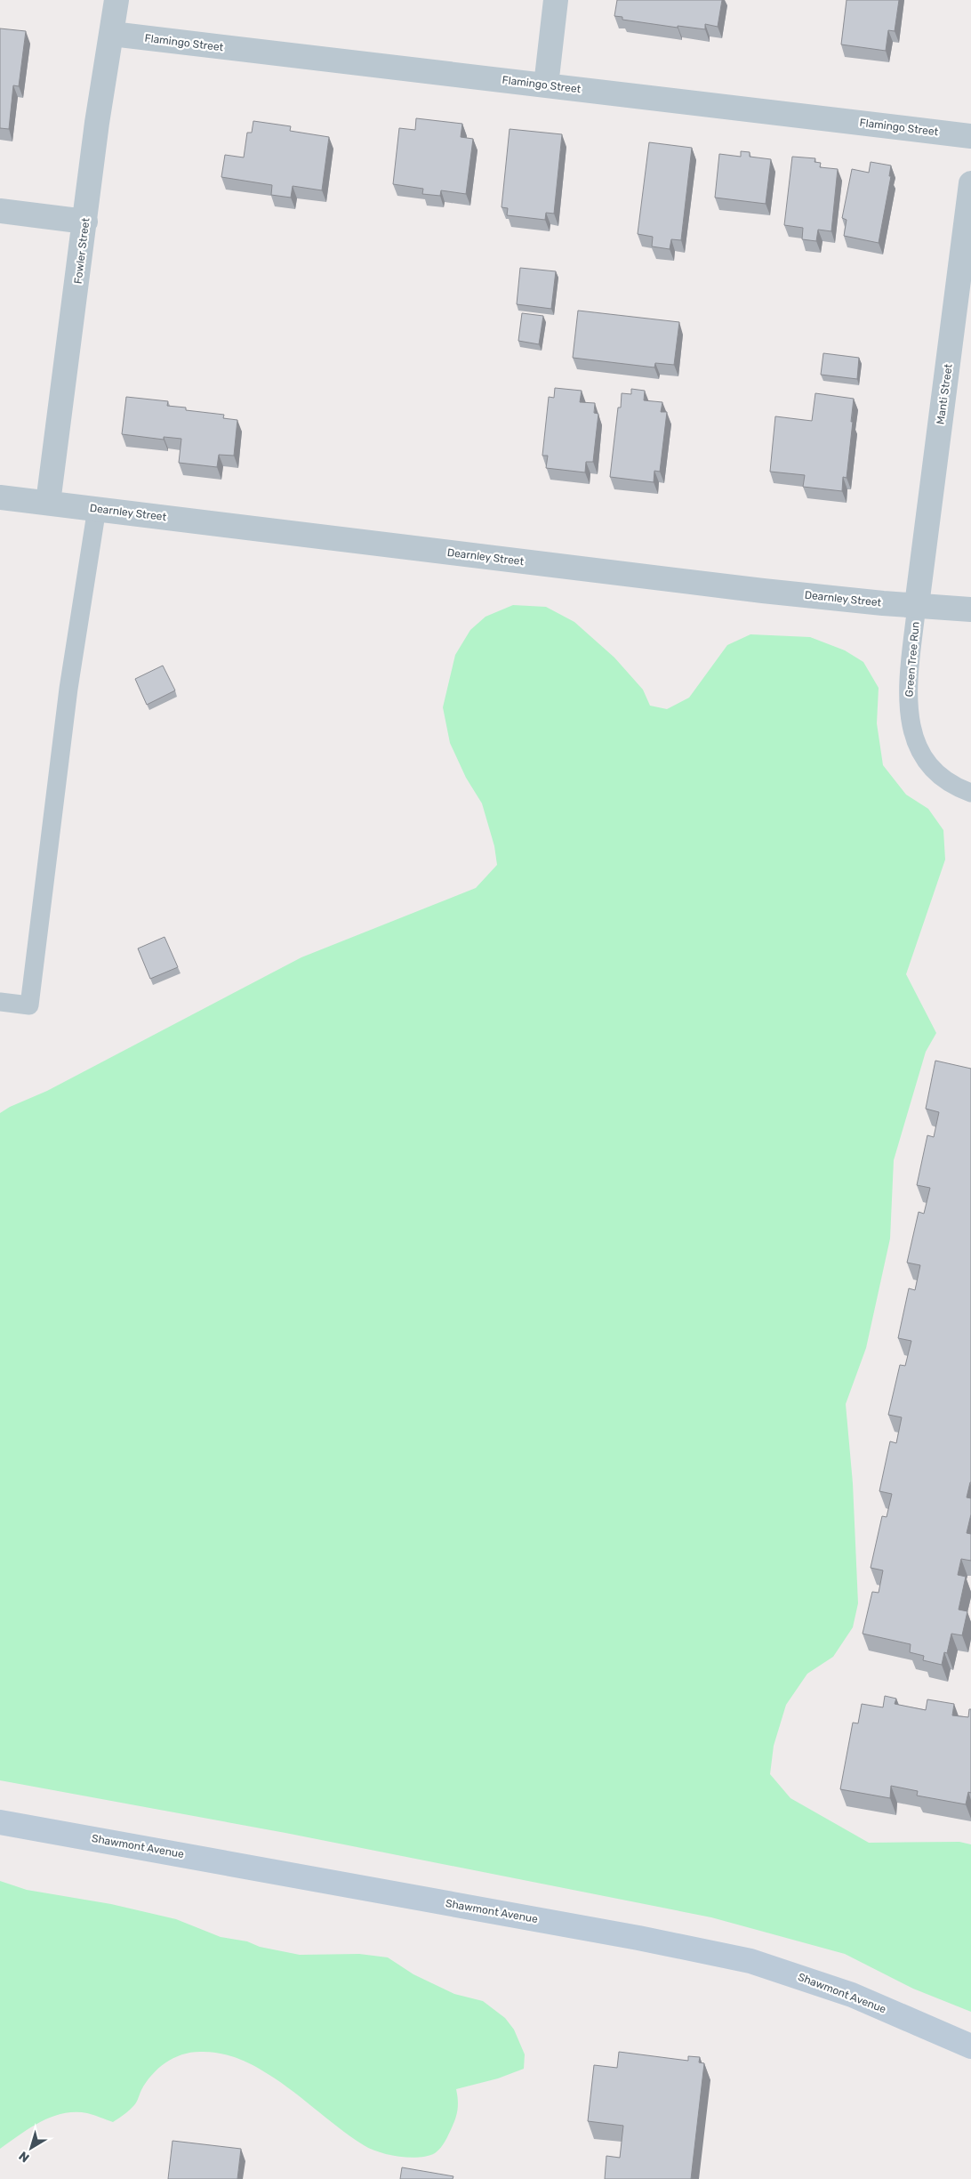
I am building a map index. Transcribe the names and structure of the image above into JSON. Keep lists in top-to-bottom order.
{
  "streets": {
    "main road": ["Shawmont Avenue"],
    "street": [
      "Flamingo Street",
      "Fowler Street",
      "Manti Street",
      "Dearnley Street"
    ],
    "lane": ["Green Tree Run"]
  },
  "crossings": [
    ["Flamingo Street", "Fowler Street"],
    ["Fowler Street", "Dearnley Street"],
    ["Manti Street", "Dearnley Street"],
    ["Manti Street", "Green Tree Run"],
    ["Dearnley Street", "Green Tree Run"]
  ],
  "north": "bottom left"
}
